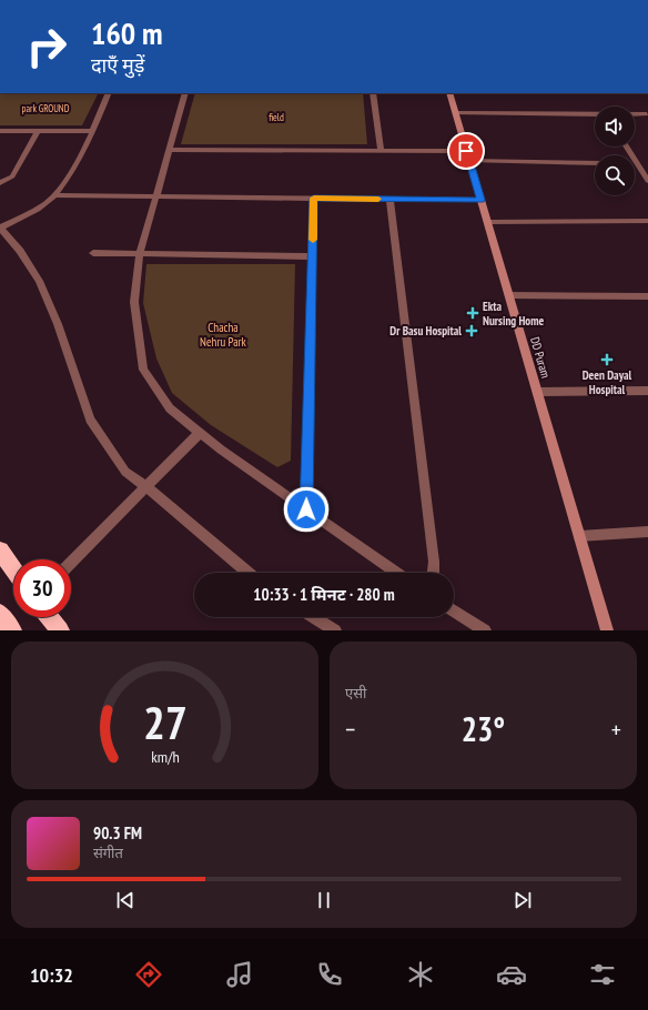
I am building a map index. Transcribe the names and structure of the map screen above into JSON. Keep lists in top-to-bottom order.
{
  "streets": {
    "street": ["DD Puram"]
  },
  "parks": ["park GROUND", "field", "Chacha Nehru Park"],
  "places": {
    "health": ["Ekta Nursing Home", "Dr Basu Hospital", "Deen Dayal Hospital"]
  },
  "page": {
    "turn": ["160 m", "दाएँ मुड़ें"],
    "limit": "30",
    "trip": "10:33 · 1 मिनट · 280 m",
    "tile": "एसी",
    "heat": ["−", "23°", "+"],
    "song": ["90.3 FM", "संगीत"],
    "tabs": "10:32",
    "gauge": ["27", "km/h"]
  }
}
